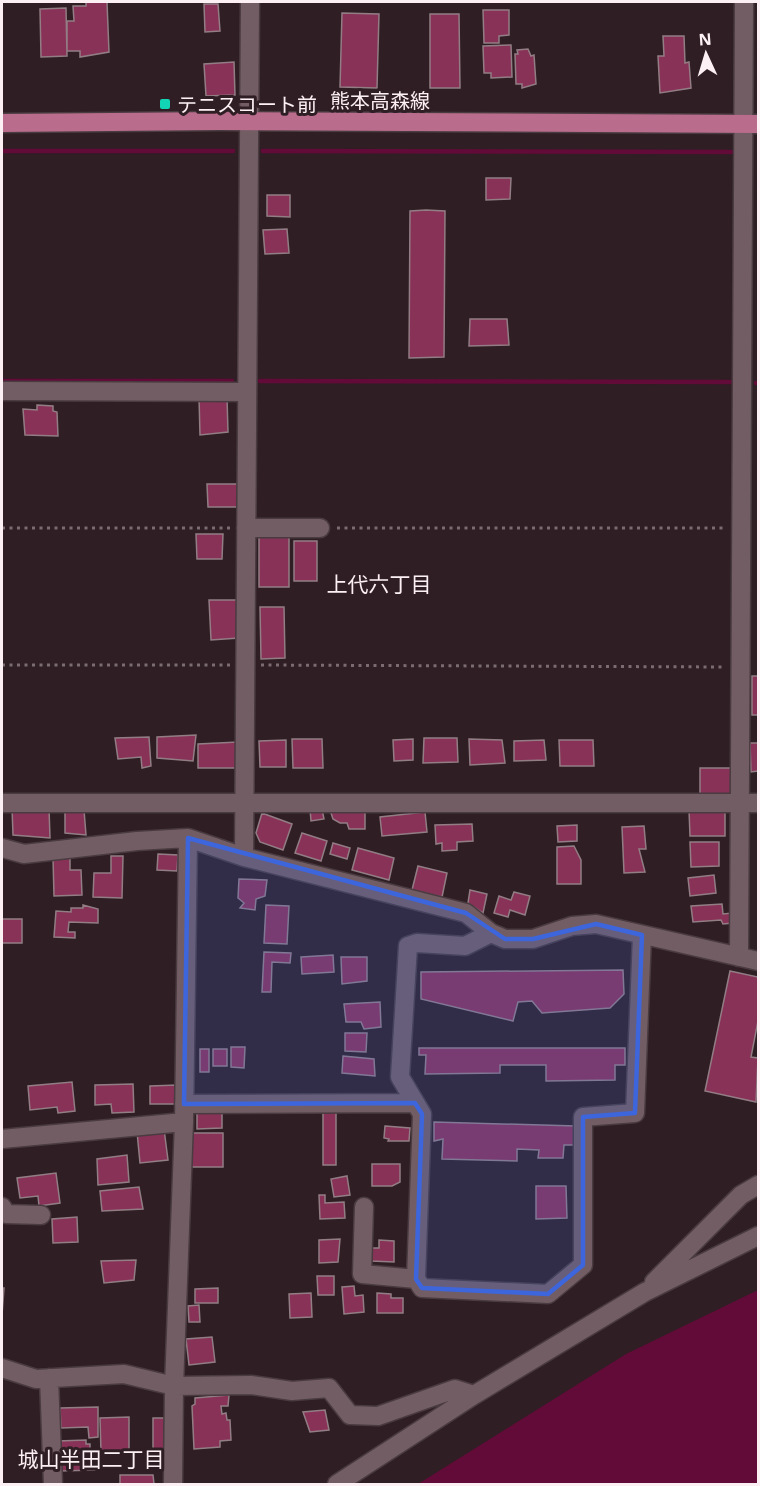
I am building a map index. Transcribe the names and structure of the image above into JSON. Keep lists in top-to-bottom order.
{
  "streets": {
    "main road": ["熊本高森線"]
  },
  "districts": ["上代六丁目", "城山半田二丁目"],
  "places": {
    "transit": ["テニスコート前"]
  },
  "north": "top"
}
